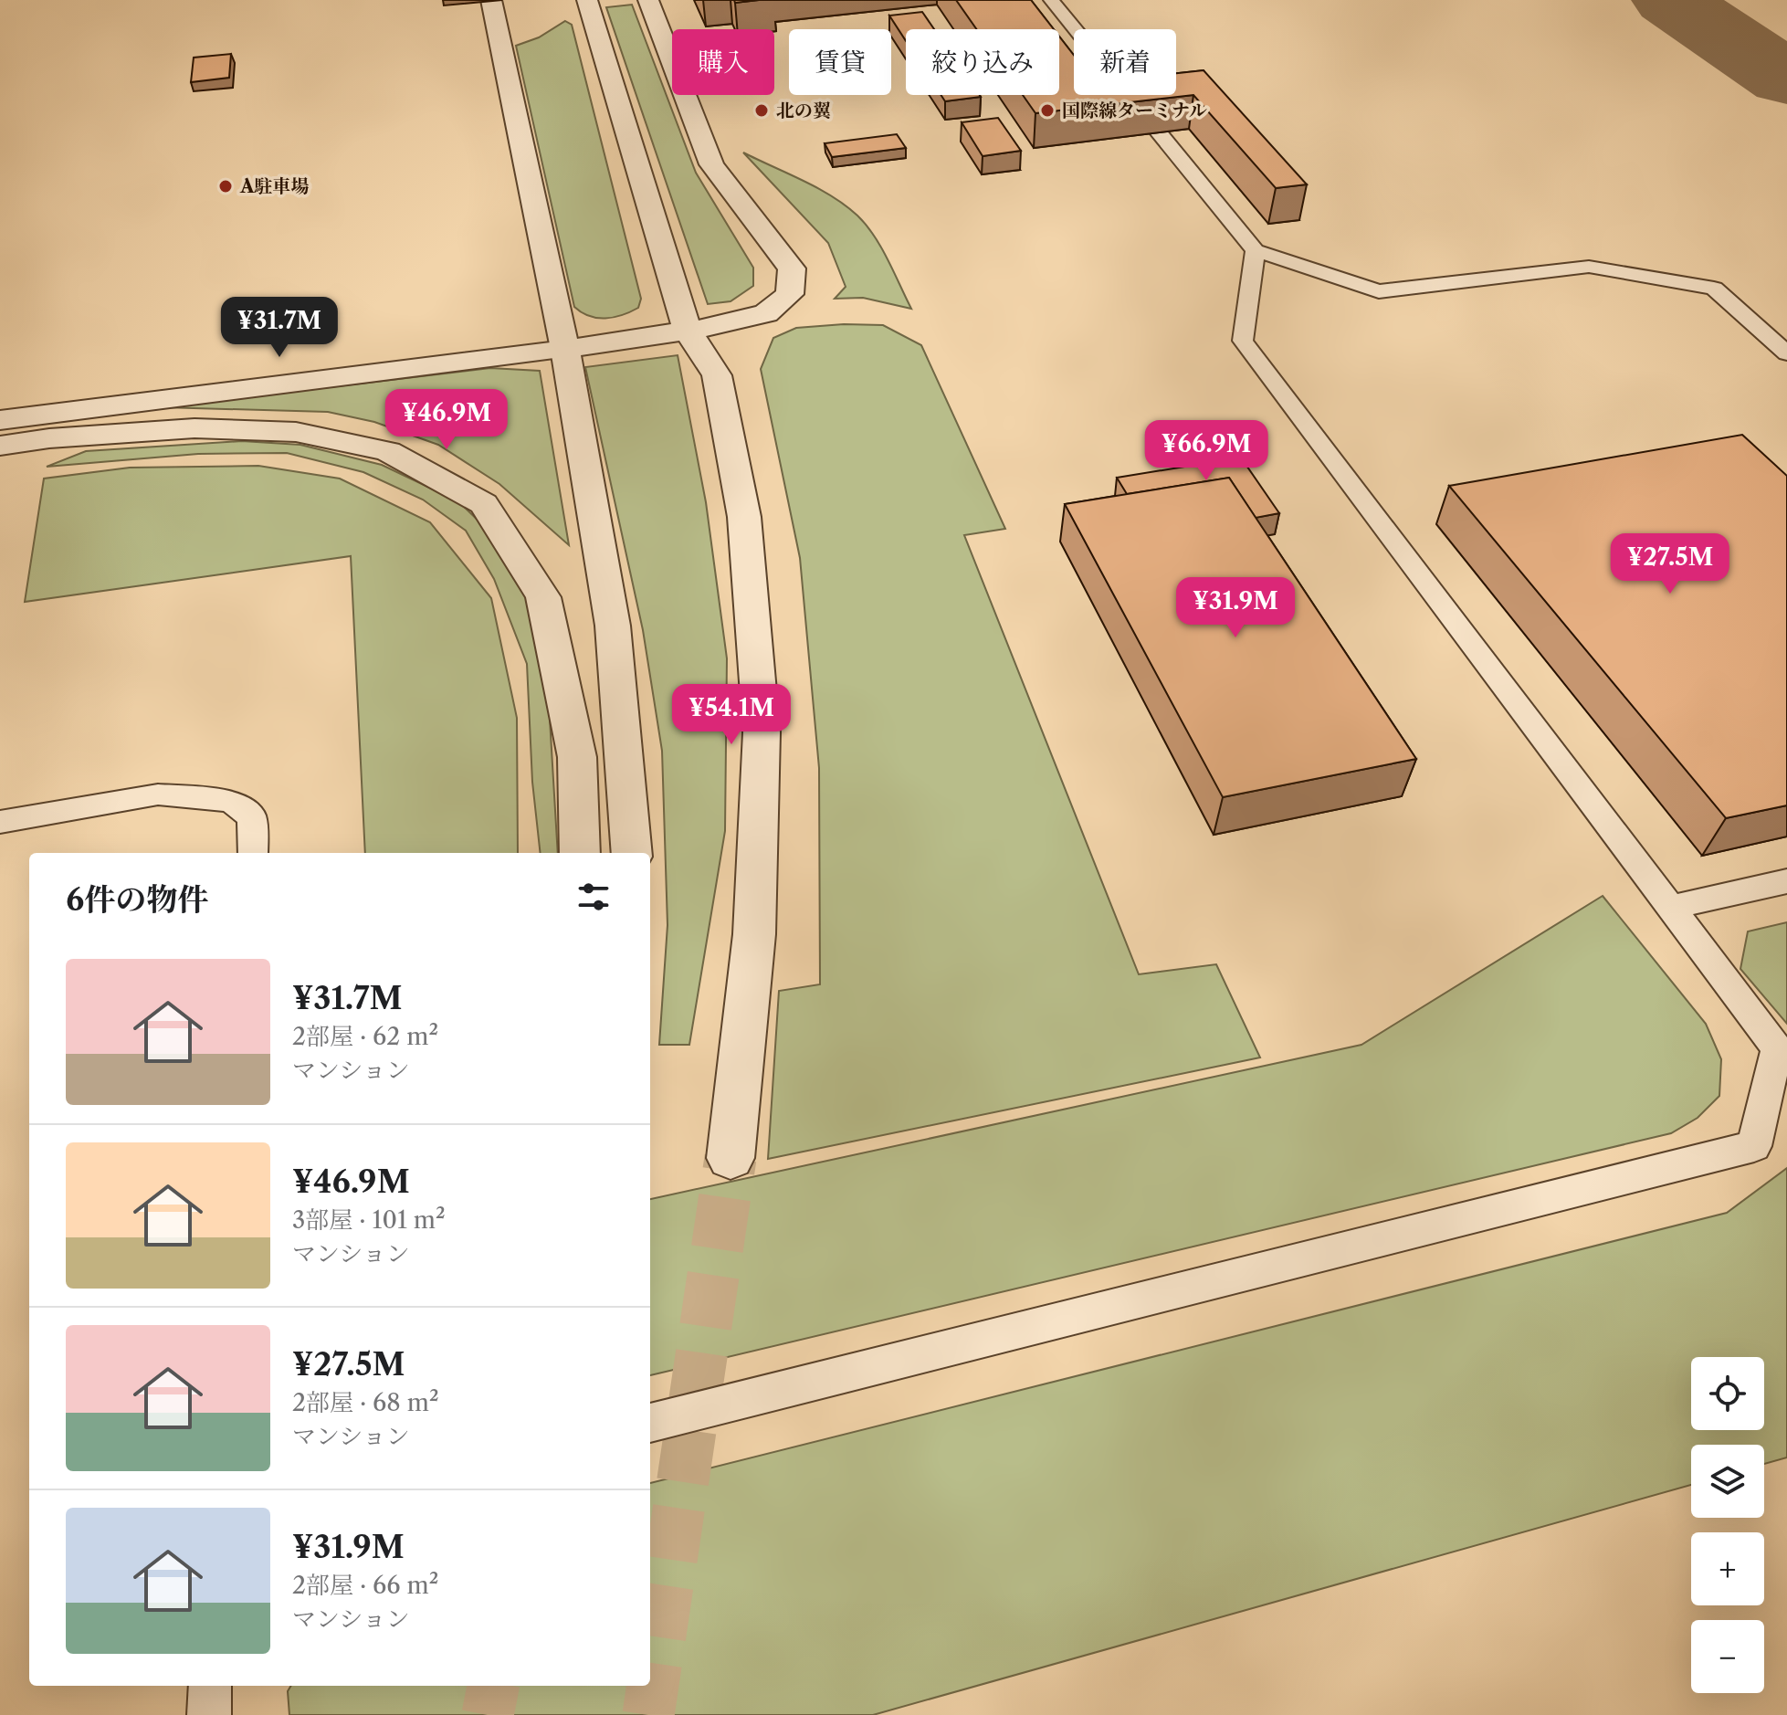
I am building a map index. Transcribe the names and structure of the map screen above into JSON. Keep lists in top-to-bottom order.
{
  "places": ["北の翼", "国際線ターミナル", "A駐車場"],
  "page": {
    "chip": [
      "購入",
      "賃貸",
      "絞り込み",
      "新着"
    ],
    "price": [
      "¥31.7M",
      "¥46.9M",
      "¥66.9M",
      "¥27.5M",
      "¥31.9M",
      "¥54.1M"
    ],
    "heading": "6件の物件",
    "list": [
      {
        "name": "¥31.7M",
        "note": "2部屋 · 62 m² · マンション"
      },
      {
        "name": "¥46.9M",
        "note": "3部屋 · 101 m² · マンション"
      },
      {
        "name": "¥27.5M",
        "note": "2部屋 · 68 m² · マンション"
      },
      {
        "name": "¥31.9M",
        "note": "2部屋 · 66 m² · マンション"
      }
    ],
    "map_buttons": ["+", "−"]
  }
}
